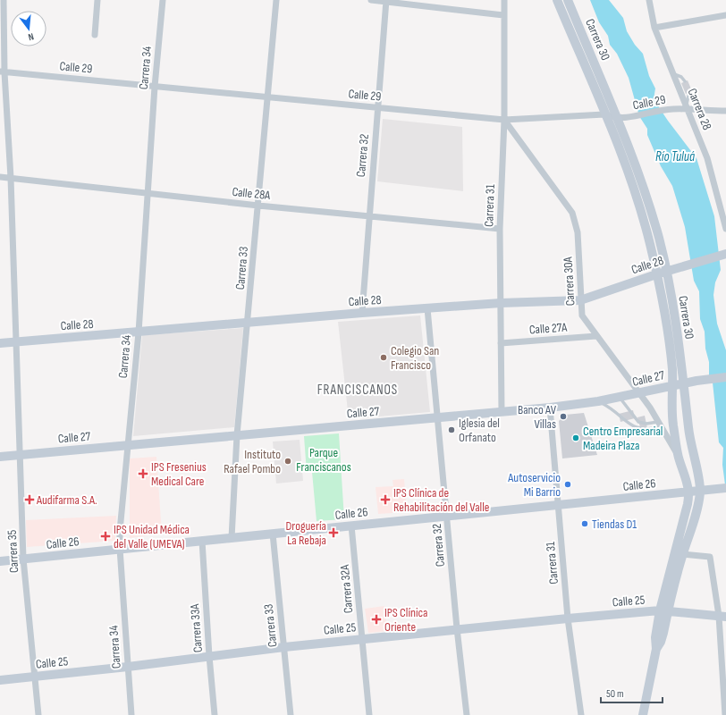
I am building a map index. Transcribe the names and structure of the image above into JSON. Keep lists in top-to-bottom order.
{
  "streets": {
    "main road": [
      "Carrera 30",
      "Calle 28",
      "Calle 27",
      "Calle 26",
      "Calle 25"
    ],
    "street": [
      "Calle 29",
      "Carrera 34",
      "Carrera 28",
      "Carrera 32",
      "Calle 28A",
      "Carrera 31",
      "Carrera 33",
      "Carrera 30A",
      "Calle 27A",
      "Carrera 35",
      "Carrera 32A",
      "Carrera 33A"
    ]
  },
  "crossings": [
    ["Carrera 30", "Calle 29"],
    ["Carrera 30", "Calle 28"],
    ["Carrera 30", "Carrera 30A"],
    ["Carrera 30", "Calle 27"],
    ["Carrera 30", "Calle 26"],
    ["Carrera 30", "Calle 25"],
    ["Calle 29", "Carrera 34"],
    ["Calle 29", "Carrera 28"],
    ["Calle 29", "Carrera 32"],
    ["Calle 29", "Carrera 31"],
    ["Calle 29", "Carrera 33"],
    ["Calle 29", "Carrera 30A"],
    ["Calle 29", "Carrera 35"],
    ["Carrera 34", "Calle 28A"],
    ["Carrera 34", "Calle 28"],
    ["Carrera 34", "Calle 27"],
    ["Carrera 34", "Calle 26"],
    ["Carrera 34", "Calle 25"],
    ["Carrera 32", "Calle 28A"],
    ["Carrera 32", "Calle 28"],
    ["Carrera 32", "Calle 27"],
    ["Carrera 32", "Calle 26"],
    ["Carrera 32", "Calle 25"],
    ["Calle 28A", "Carrera 31"],
    ["Calle 28A", "Carrera 33"],
    ["Calle 28A", "Carrera 35"],
    ["Carrera 31", "Calle 28"],
    ["Carrera 31", "Carrera 30A"],
    ["Carrera 31", "Calle 27A"],
    ["Carrera 31", "Calle 27"],
    ["Carrera 31", "Calle 26"],
    ["Carrera 31", "Calle 25"],
    ["Calle 28", "Carrera 33"],
    ["Calle 28", "Carrera 30A"],
    ["Calle 28", "Carrera 35"],
    ["Carrera 33", "Calle 27"],
    ["Carrera 33", "Calle 26"],
    ["Carrera 33", "Calle 25"],
    ["Carrera 30A", "Calle 27A"],
    ["Carrera 30A", "Calle 27"],
    ["Calle 27", "Carrera 35"],
    ["Calle 26", "Carrera 35"],
    ["Calle 26", "Carrera 32A"],
    ["Calle 26", "Carrera 33A"],
    ["Carrera 35", "Calle 25"],
    ["Carrera 32A", "Calle 25"],
    ["Calle 25", "Carrera 33A"]
  ],
  "districts": ["FRANCISCANOS"],
  "water": ["Río Tuluá"],
  "parks": ["Parque Franciscanos"],
  "places": {
    "other": [
      "Colegio San Francisco",
      "Banco AV Villas",
      "Iglesia del Orfanato",
      "Centro Empresarial Madeira Plaza",
      "Instituto Rafael Pombo",
      "Autoservicio Mi Barrio",
      "Tiendas D1"
    ],
    "health": [
      "IPS Fresenius Medical Care",
      "Audifarma S.A.",
      "IPS Clínica de Rehabilitación del Valle",
      "Droguería La Rebaja",
      "IPS Unidad Médica del Valle (UMEVA)",
      "IPS Clínica Oriente"
    ]
  },
  "scale_bar": "50 m",
  "north": "bottom"
}
